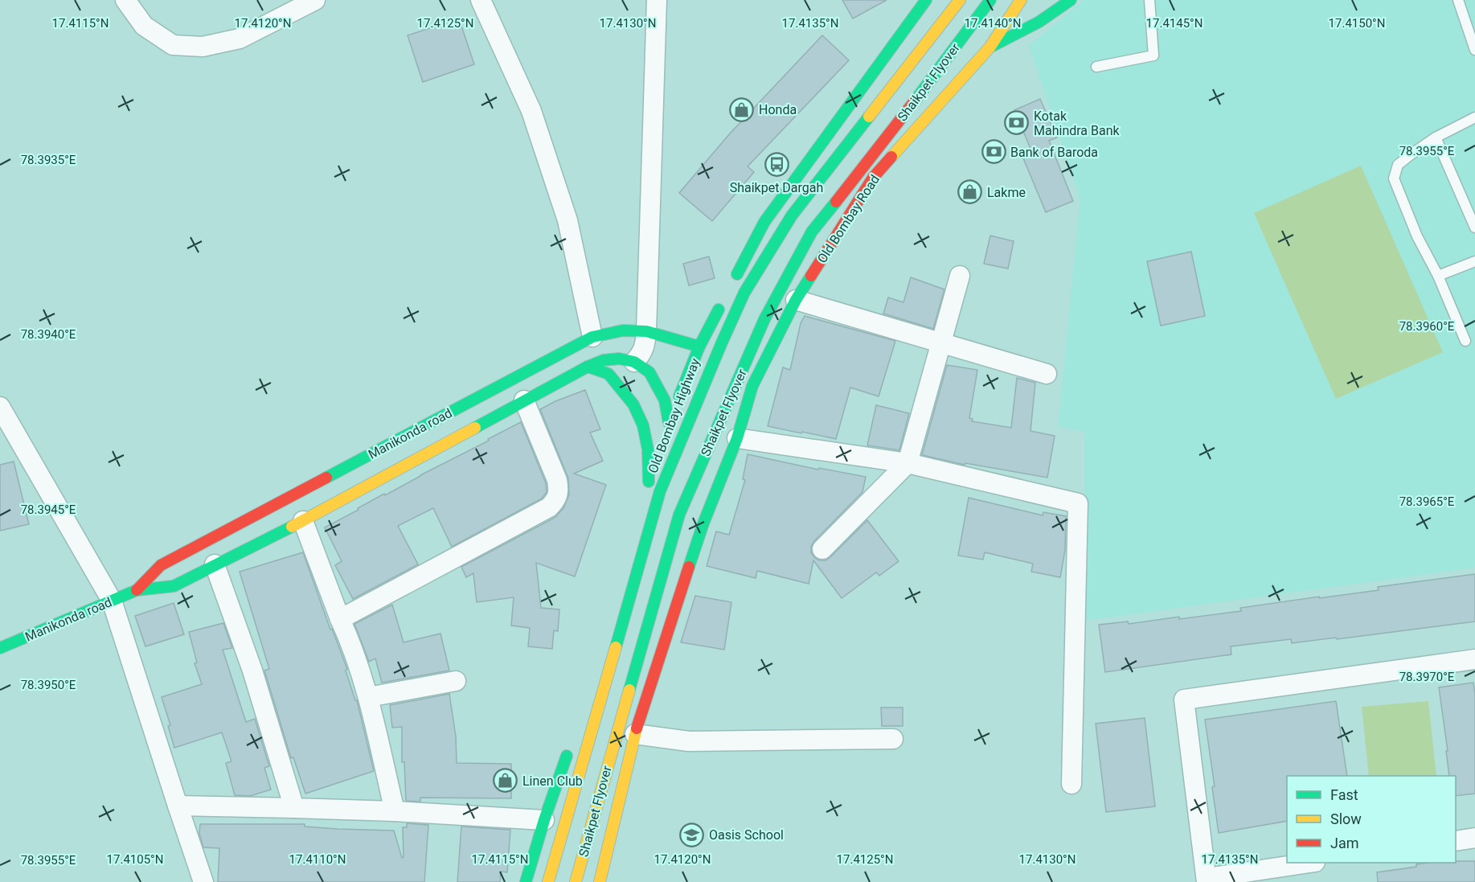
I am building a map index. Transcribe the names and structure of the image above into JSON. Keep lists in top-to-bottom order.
{
  "streets": {
    "main road": [
      "Shaikpet Flyover",
      "Old Bombay Road",
      "Old Bombay Highway",
      "Manikonda road"
    ]
  },
  "crossings": [
    ["Old Bombay Highway", "Manikonda road"]
  ],
  "places": {
    "shop": ["Honda", "Lakme", "Linen Club"],
    "bank": ["Kotak Mahindra Bank", "Bank of Baroda"],
    "bus stop": ["Shaikpet Dargah"],
    "school or university": ["Oasis School"]
  },
  "legend": ["Fast", "Slow", "Jam"],
  "coordinates": [
    "17.4115°N",
    "17.4120°N",
    "17.4125°N",
    "17.4130°N",
    "17.4135°N",
    "17.4140°N",
    "17.4145°N",
    "17.4150°N",
    "78.3955°E",
    "78.3935°E",
    "78.3960°E",
    "78.3940°E",
    "78.3965°E",
    "78.3945°E",
    "78.3970°E",
    "78.3950°E",
    "17.4105°N",
    "17.4110°N"
  ]
}
